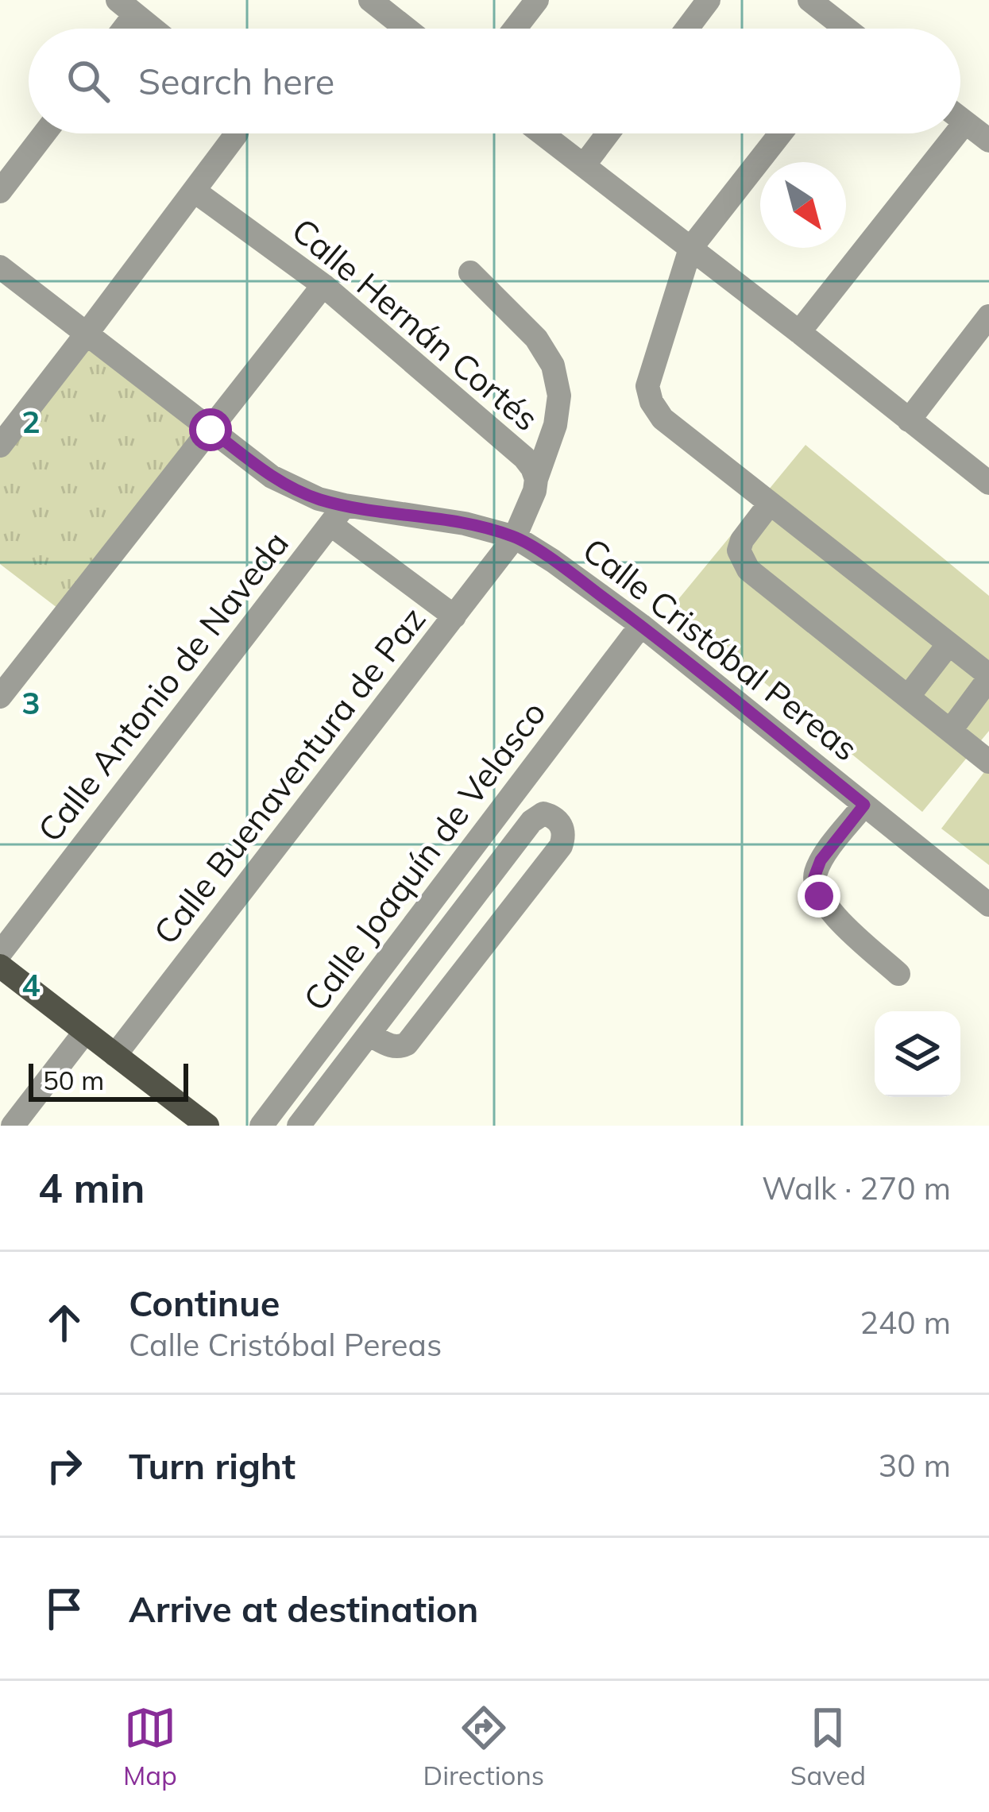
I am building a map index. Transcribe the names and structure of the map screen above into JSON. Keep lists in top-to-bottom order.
{
  "streets": {
    "street": [
      "Calle Hernán Cortés",
      "Calle Cristóbal Pereas",
      "Calle Antonio de Naveda",
      "Calle Buenaventura de Paz",
      "Calle Joaquín de Velasco"
    ]
  },
  "crossings": [
    ["Calle Hernán Cortés", "Calle Cristóbal Pereas"],
    ["Calle Hernán Cortés", "Calle Buenaventura de Paz"],
    ["Calle Cristóbal Pereas", "Calle Antonio de Naveda"],
    ["Calle Cristóbal Pereas", "Calle Buenaventura de Paz"],
    ["Calle Cristóbal Pereas", "Calle Joaquín de Velasco"]
  ],
  "scale_bar": "50 m",
  "north": "bottom right",
  "page": {
    "search": "Search here",
    "scale": "50 m",
    "heading": ["4 min", "Walk · 270 m"],
    "list": [
      ["Continue", "Calle Cristóbal Pereas", "240 m"],
      ["Turn right", "30 m"],
      "Arrive at destination"
    ],
    "nav": ["Map", "Directions", "Saved"]
  },
  "grid": {
    "rows": ["2", "3", "4"]
  }
}
